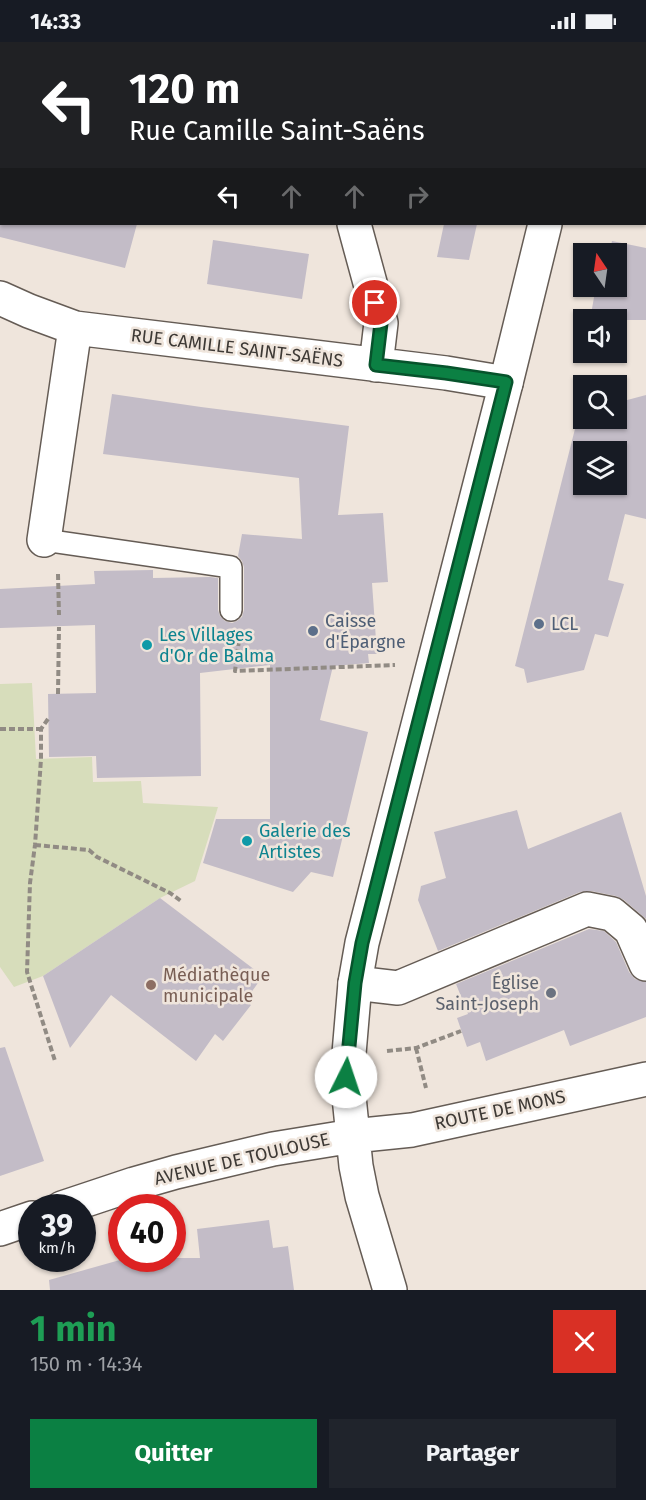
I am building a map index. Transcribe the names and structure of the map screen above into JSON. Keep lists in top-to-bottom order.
{
  "streets": {
    "street": ["RUE CAMILLE SAINT-SAËNS", "ROUTE DE MONS", "AVENUE DE TOULOUSE"]
  },
  "crossings": [
    ["ROUTE DE MONS", "AVENUE DE TOULOUSE"]
  ],
  "places": [
    "LCL",
    "Caisse d'Épargne",
    "Les Villages d'Or de Balma",
    "Galerie des Artistes",
    "Médiathèque municipale",
    "Église Saint-Joseph"
  ],
  "north": "top",
  "page": {
    "status": "14:33",
    "turn": ["120 m", "Rue Camille Saint-Saëns"],
    "speed": "39 km/h",
    "limit": "40",
    "heading": ["1 min", "150 m · 14:34"],
    "buttons": ["Quitter", "Partager"]
  }
}
